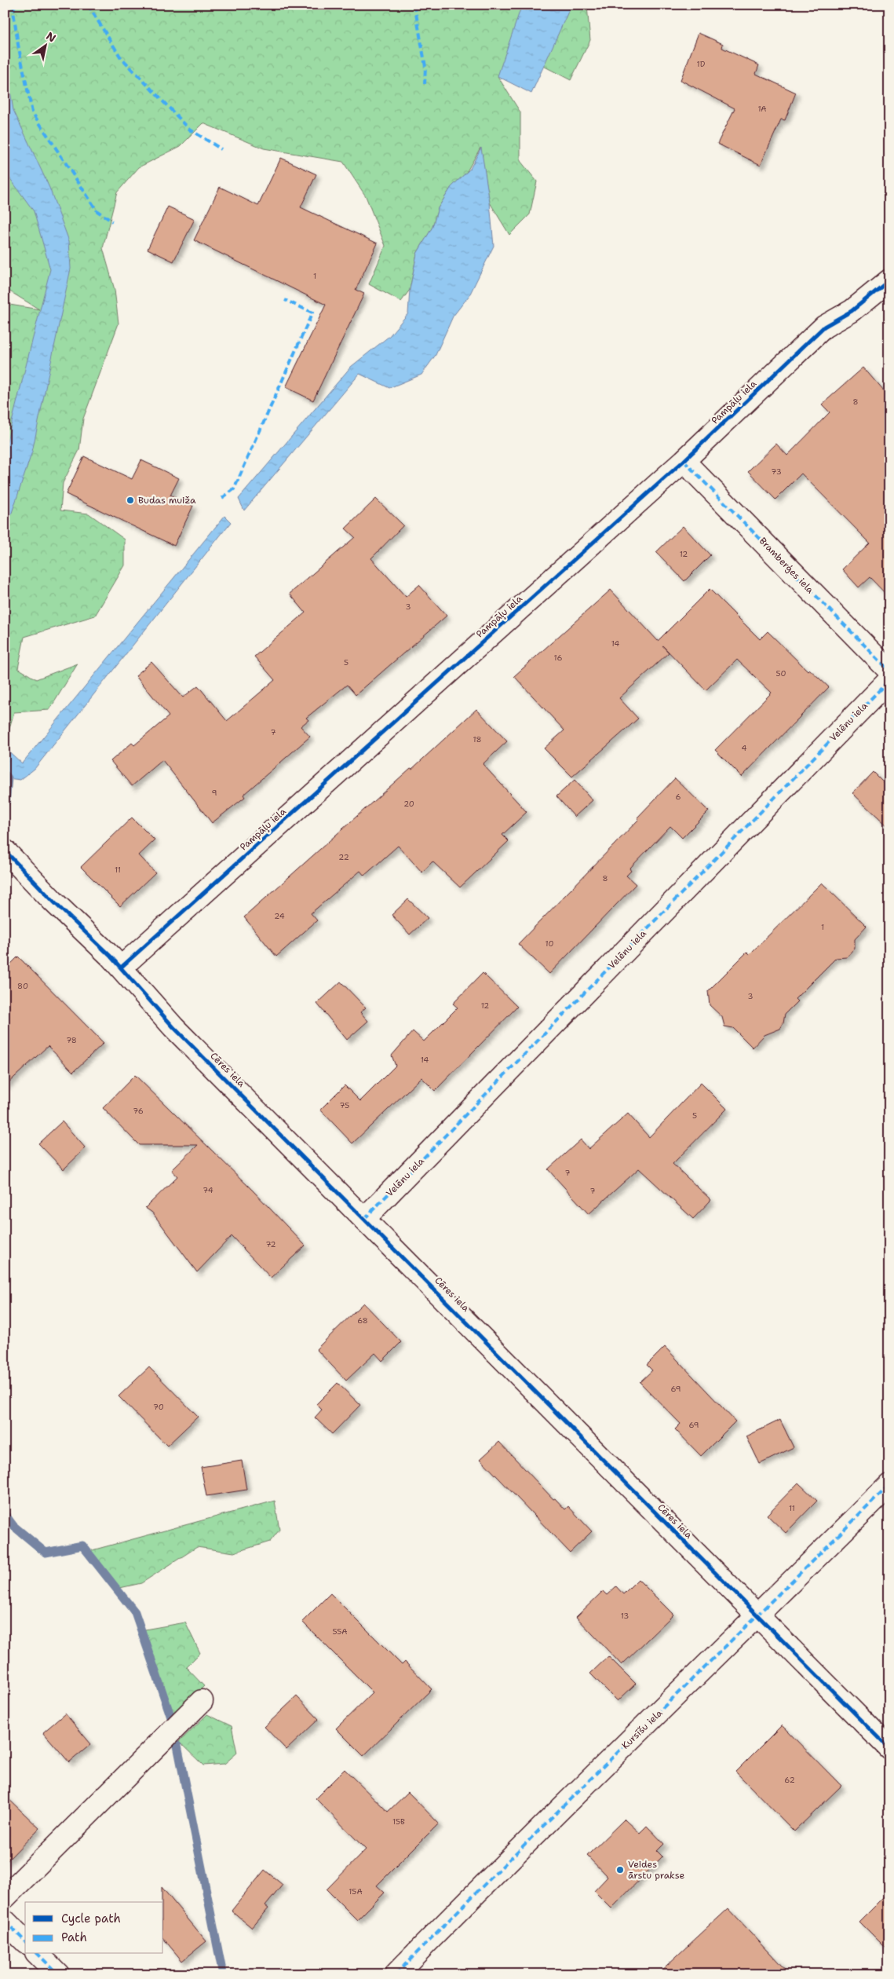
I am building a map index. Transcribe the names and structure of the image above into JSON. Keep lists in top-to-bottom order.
{
  "streets": {
    "street": [
      "Pampāļu iela",
      "Bramberģes iela",
      "Velēnu iela",
      "Cēres iela",
      "Kursīšu iela"
    ]
  },
  "crossings": [
    ["Pampāļu iela", "Bramberģes iela"],
    ["Pampāļu iela", "Cēres iela"],
    ["Velēnu iela", "Cēres iela"],
    ["Cēres iela", "Kursīšu iela"]
  ],
  "places": ["Budas muiža", "Veides ārstu prakse"],
  "house_numbers": [
    "1D",
    "1A",
    "1",
    "8",
    "73",
    "12",
    "3",
    "14",
    "16",
    "5",
    "50",
    "7",
    "18",
    "4",
    "9",
    "6",
    "20",
    "22",
    "11",
    "8",
    "24",
    "1",
    "10",
    "80",
    "3",
    "12",
    "78",
    "14",
    "75",
    "76",
    "5",
    "7",
    "74",
    "7",
    "72",
    "68",
    "69",
    "70",
    "69",
    "11",
    "13",
    "55A",
    "62",
    "15B",
    "15A"
  ],
  "legend": ["Cycle path", "Path"],
  "north": "top right"
}
